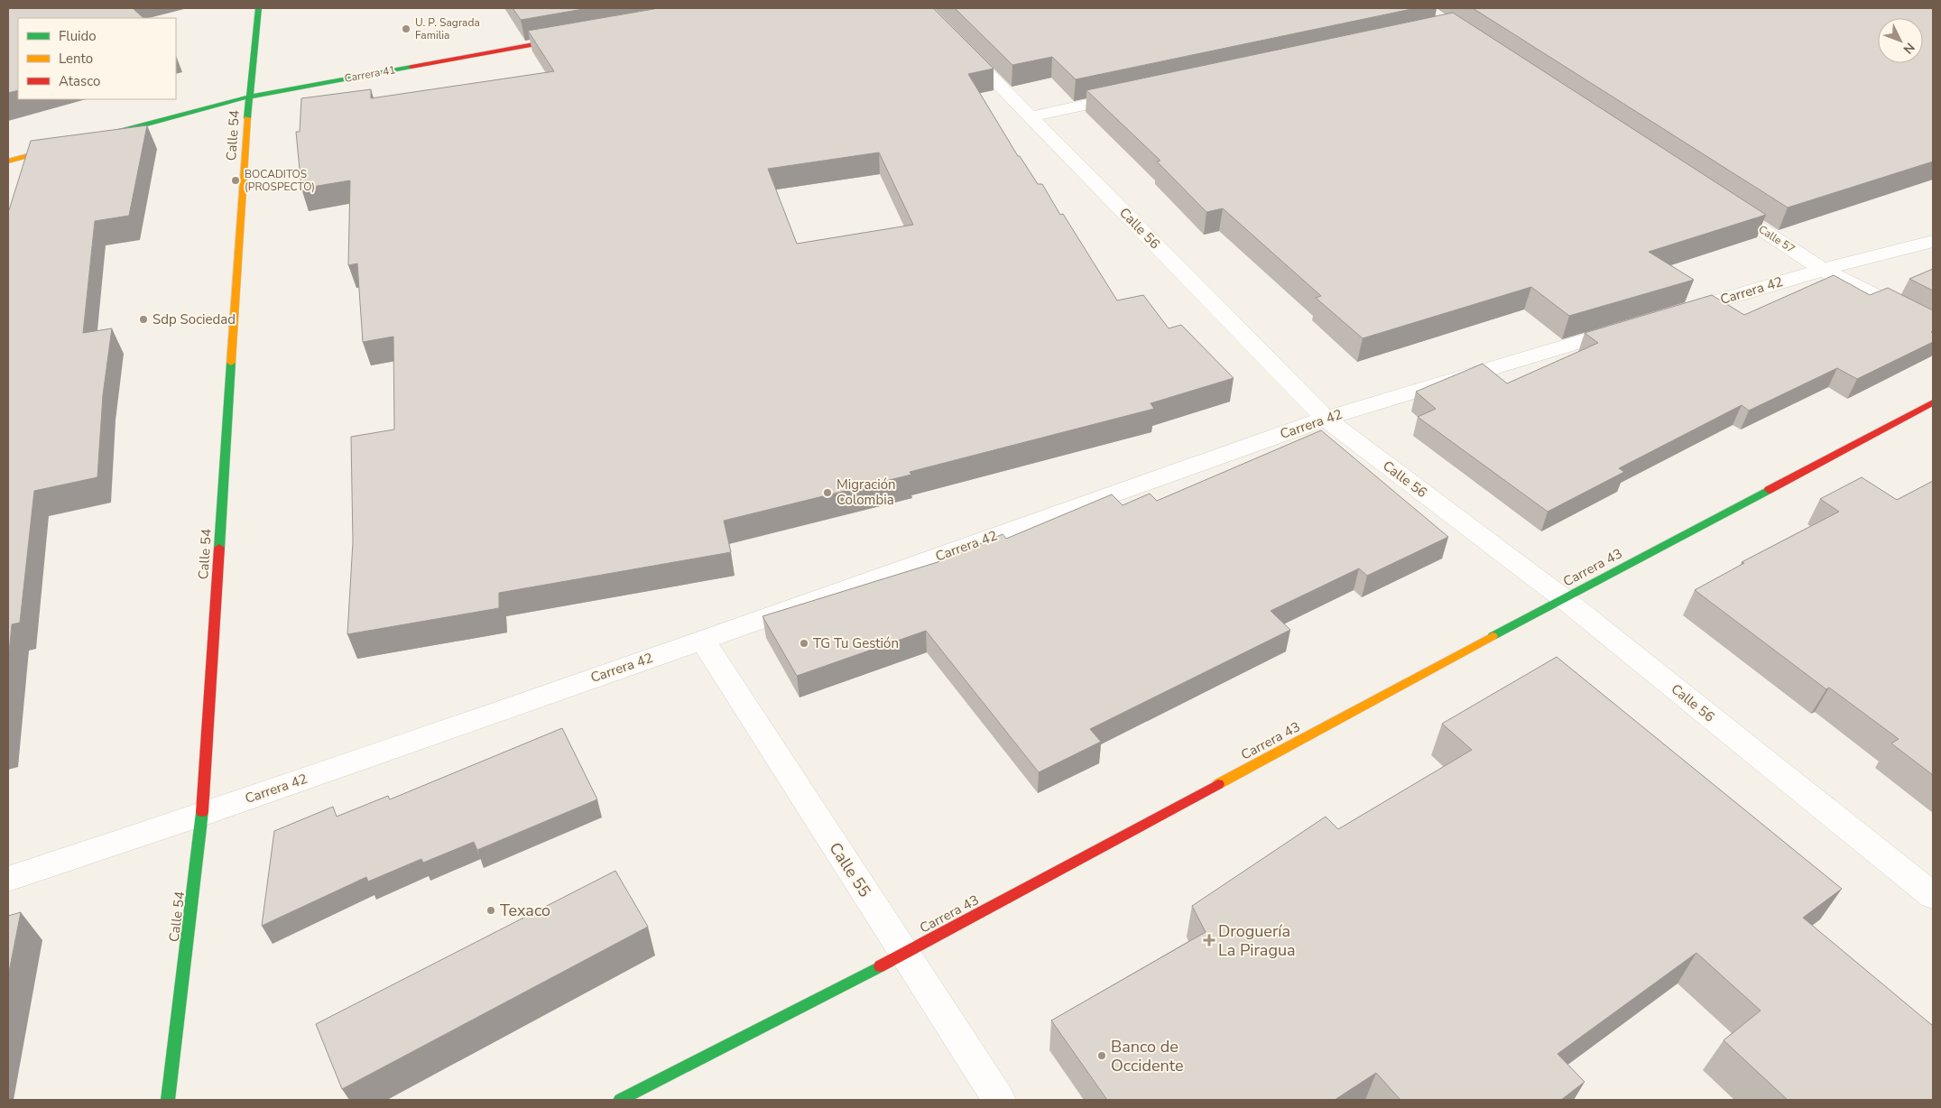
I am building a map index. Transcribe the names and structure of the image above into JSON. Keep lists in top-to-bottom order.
{
  "streets": {
    "street": [
      "Carrera 41",
      "Calle 54",
      "Calle 56",
      "Calle 57",
      "Carrera 42",
      "Carrera 43",
      "Calle 55"
    ]
  },
  "crossings": [
    ["Carrera 41", "Calle 54"],
    ["Calle 54", "Carrera 42"],
    ["Calle 56", "Carrera 42"],
    ["Calle 56", "Carrera 43"],
    ["Calle 57", "Carrera 42"],
    ["Carrera 42", "Calle 55"],
    ["Carrera 43", "Calle 55"]
  ],
  "places": {
    "other": [
      "U. P. Sagrada Familia",
      "BOCADITOS (PROSPECTO)",
      "Sdp Sociedad",
      "Migración Colombia",
      "TG Tu Gestión",
      "Texaco",
      "Banco de Occidente"
    ],
    "health": ["Droguería La Piragua"]
  },
  "legend": ["Fluido", "Lento", "Atasco"],
  "north": "bottom right"
}
